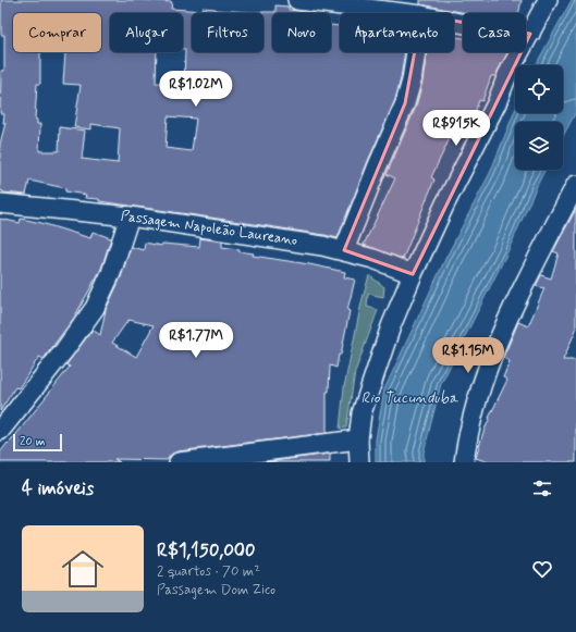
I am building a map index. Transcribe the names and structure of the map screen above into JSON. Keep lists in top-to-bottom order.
{
  "streets": {
    "street": ["Passagem Napoleão Laureano"]
  },
  "water": ["Rio Tucunduba"],
  "scale_bar": "20 m",
  "page": {
    "chip": [
      "Comprar",
      "Alugar",
      "Filtros",
      "Novo",
      "Apartamento",
      "Casa"
    ],
    "price": [
      "R$1.02M",
      "R$915K",
      "R$1.77M",
      "R$1.15M"
    ],
    "scale": "20 m",
    "heading": "4 imóveis",
    "list": [
      {
        "name": "R$1,150,000",
        "note": "2 quartos · 70 m² · Passagem Dom Zico"
      }
    ]
  }
}
